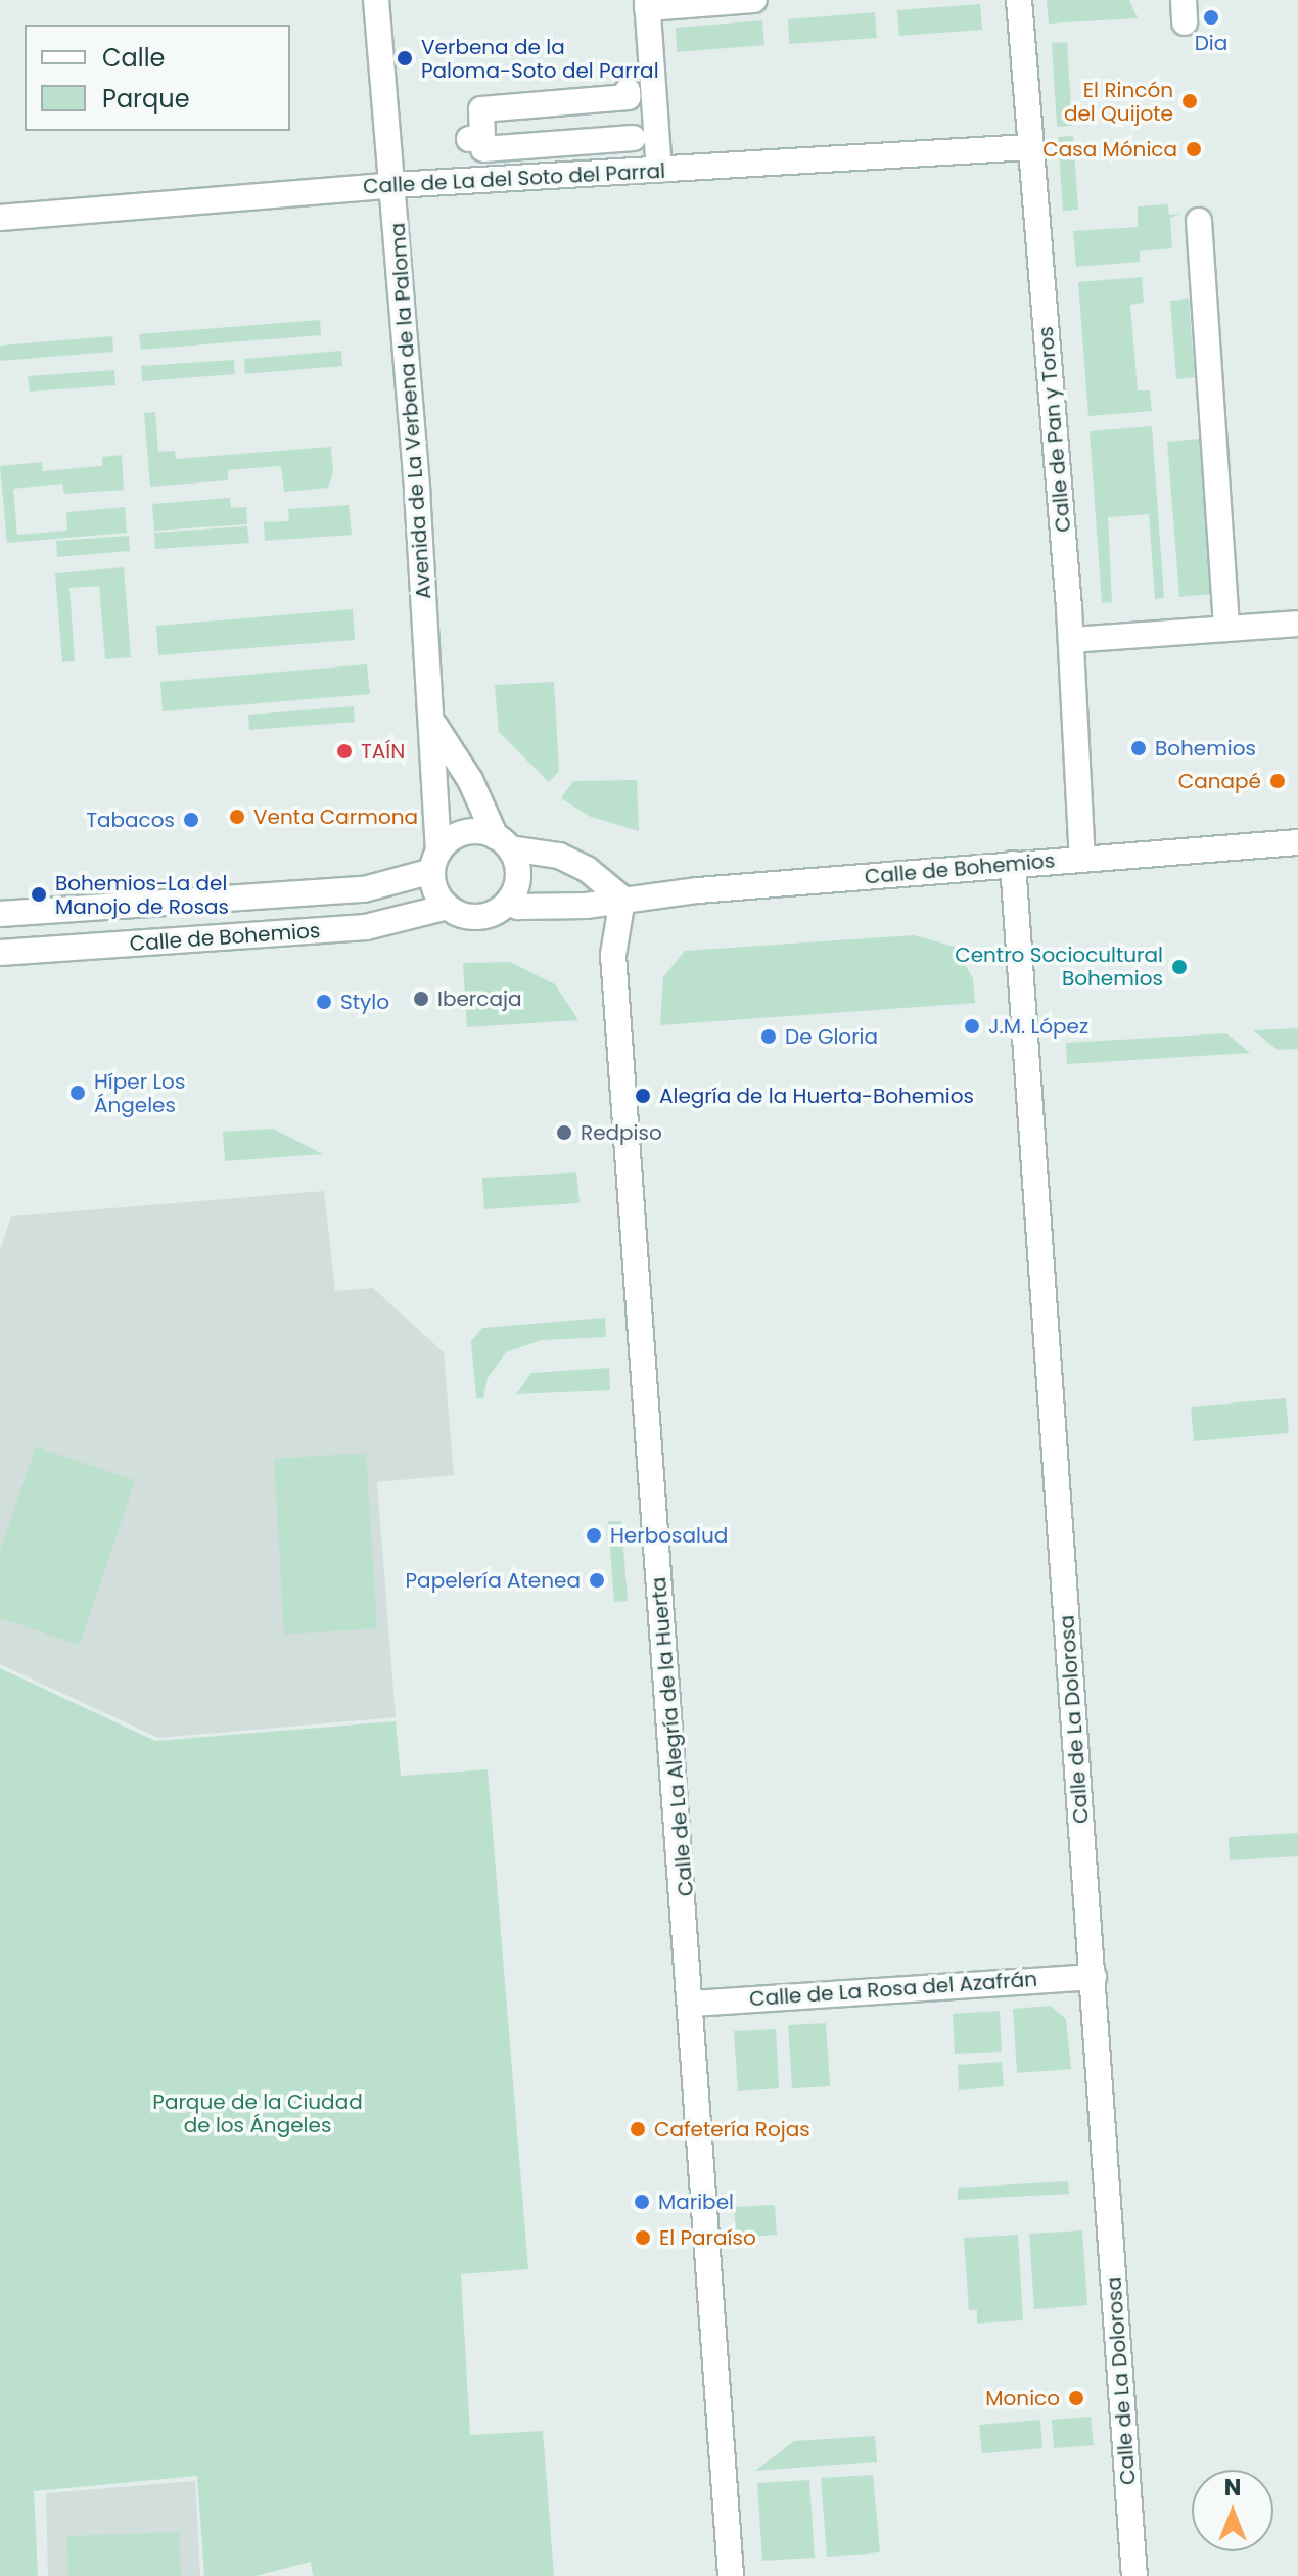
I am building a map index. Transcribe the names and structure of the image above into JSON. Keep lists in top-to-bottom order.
{
  "streets": {
    "street": [
      "Calle de La del Soto del Parral",
      "Avenida de La Verbena de la Paloma",
      "Calle de Pan y Toros",
      "Calle de Bohemios",
      "Calle de La Dolorosa",
      "Calle de La Alegría de la Huerta",
      "Calle de La Rosa del Azafrán"
    ]
  },
  "crossings": [
    ["Calle de La del Soto del Parral", "Avenida de La Verbena de la Paloma"],
    ["Calle de La del Soto del Parral", "Calle de Pan y Toros"],
    ["Avenida de La Verbena de la Paloma", "Calle de Bohemios"],
    ["Calle de Pan y Toros", "Calle de Bohemios"],
    ["Calle de Bohemios", "Calle de La Dolorosa"],
    ["Calle de Bohemios", "Calle de La Alegría de la Huerta"],
    ["Calle de La Dolorosa", "Calle de La Rosa del Azafrán"],
    ["Calle de La Alegría de la Huerta", "Calle de La Rosa del Azafrán"]
  ],
  "parks": ["Parque de la Ciudad de los Ángeles"],
  "places": [
    "Dia",
    "Verbena de la Paloma-Soto del Parral",
    "El Rincón del Quijote",
    "Casa Mónica",
    "Bohemios",
    "TAÍN",
    "Canapé",
    "Venta Carmona",
    "Tabacos",
    "Bohemios-La del Manojo de Rosas",
    "Centro Sociocultural Bohemios",
    "Ibercaja",
    "Stylo",
    "J.M. López",
    "De Gloria",
    "Híper Los Ángeles",
    "Alegría de la Huerta-Bohemios",
    "Redpiso",
    "Herbosalud",
    "Papelería Atenea",
    "Cafetería Rojas",
    "Maribel",
    "El Paraíso",
    "Monico"
  ],
  "legend": ["Calle", "Parque"],
  "north": "top"
}
